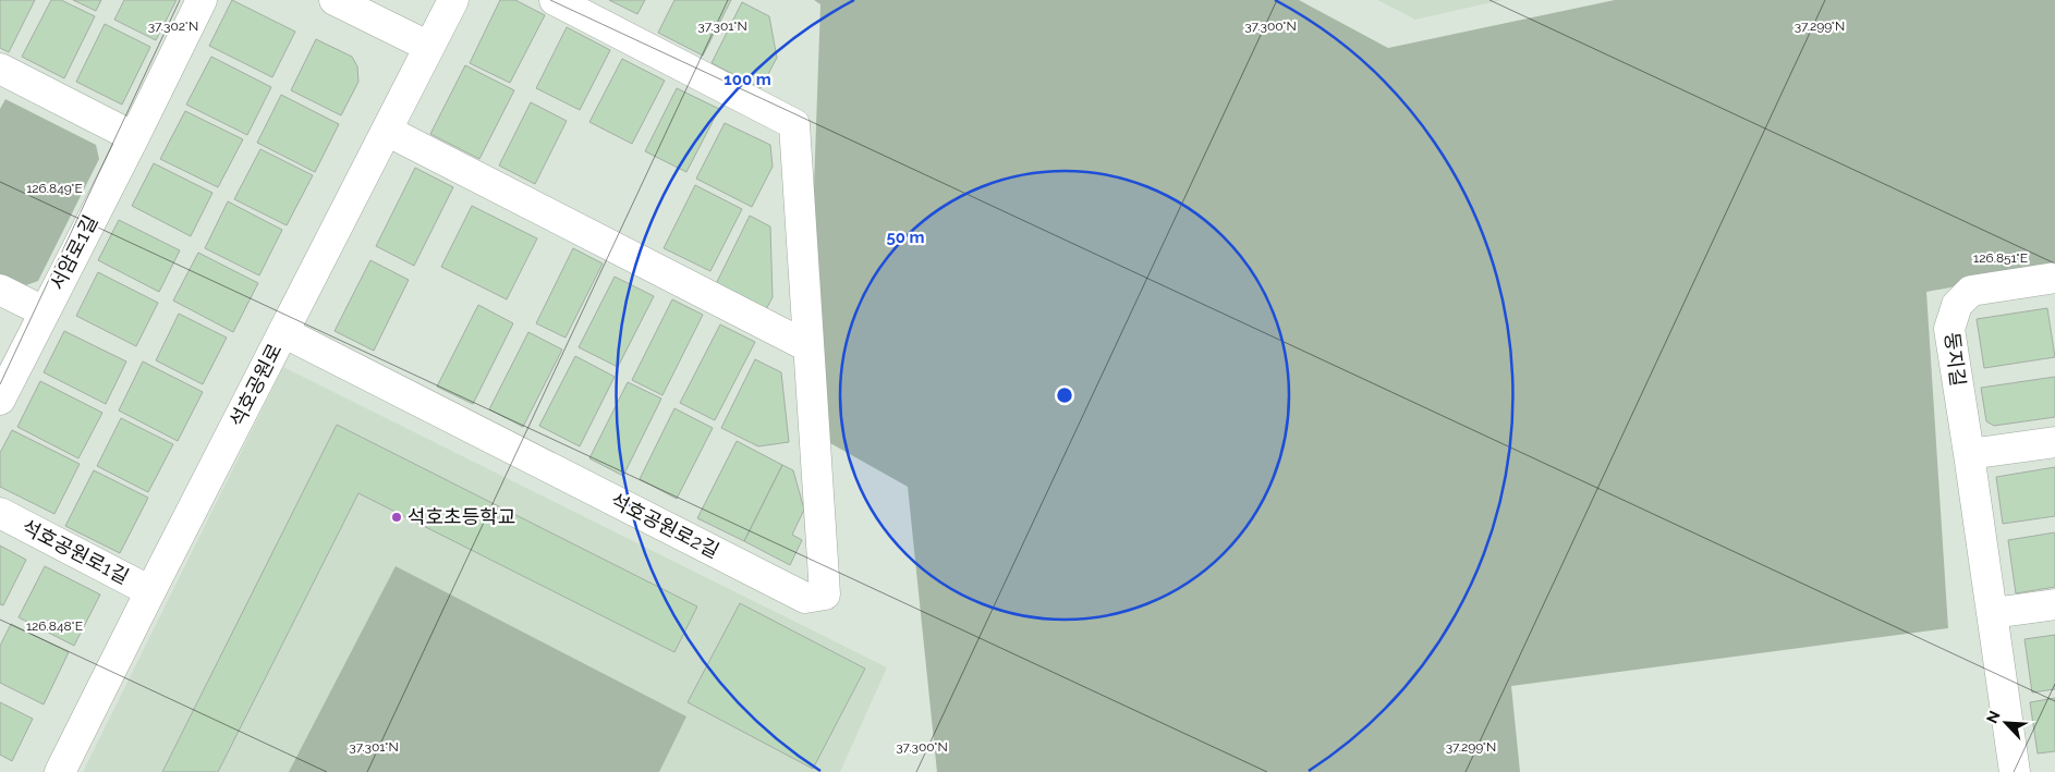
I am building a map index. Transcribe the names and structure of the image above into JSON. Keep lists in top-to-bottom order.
{
  "streets": {
    "street": [
      "서암로1길",
      "둥지길",
      "석호공원로",
      "석호공원로2길",
      "석호공원로1길"
    ]
  },
  "crossings": [
    ["석호공원로", "석호공원로2길"],
    ["석호공원로", "석호공원로1길"]
  ],
  "places": ["석호초등학교"],
  "north": "top left",
  "coordinates": [
    "37.302°N",
    "37.301°N",
    "37.300°N",
    "37.299°N",
    "126.849°E",
    "126.851°E",
    "126.848°E"
  ],
  "rings": ["100 m", "50 m"]
}
